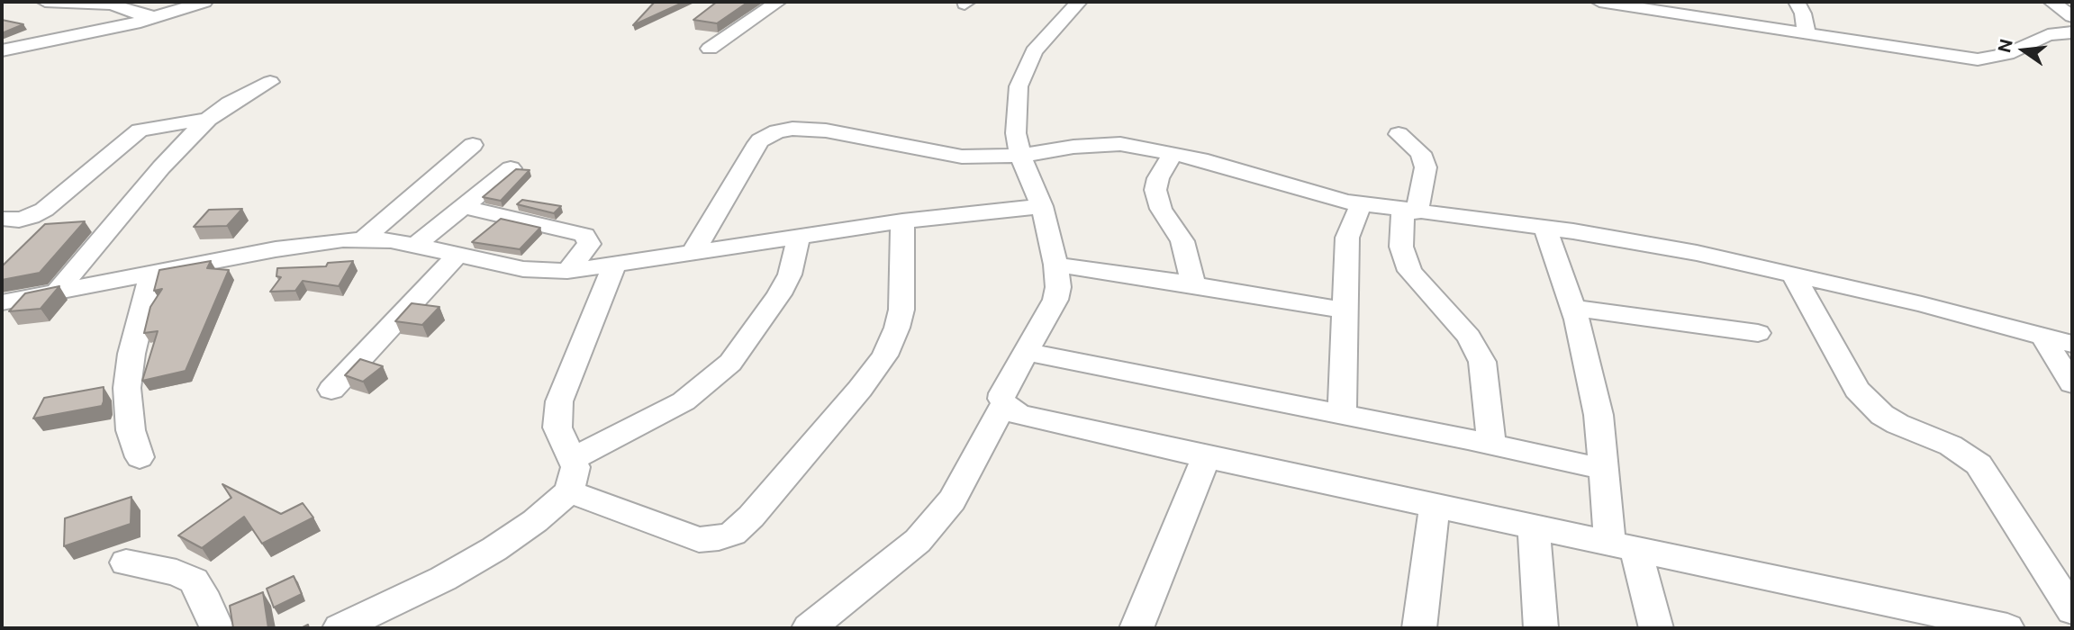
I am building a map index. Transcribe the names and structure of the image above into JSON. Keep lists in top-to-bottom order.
{
  "north": "left"
}
